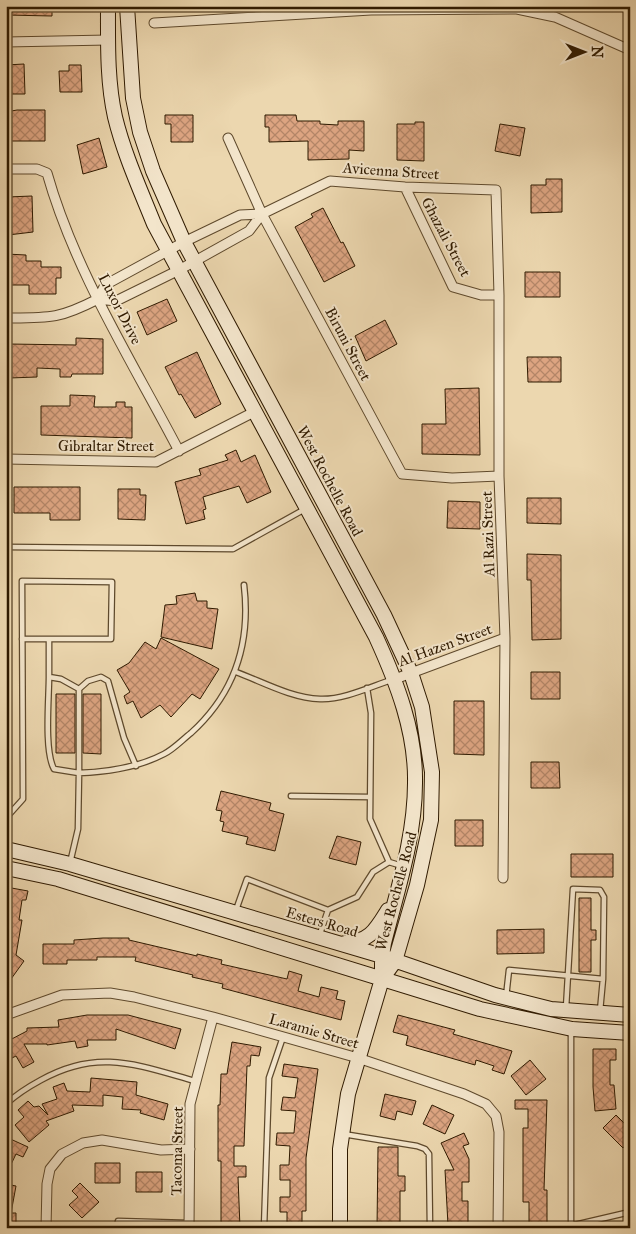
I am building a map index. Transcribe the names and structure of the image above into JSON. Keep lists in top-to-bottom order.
{
  "streets": {
    "street": [
      "Avicenna Street",
      "Ghazali Street",
      "Luxor Drive",
      "Biruni Street",
      "Gibraltar Street",
      "West Rochelle Road",
      "Al Razi Street",
      "Al Hazen Street",
      "Esters Road",
      "Laramie Street",
      "Tacoma Street"
    ]
  },
  "crossings": [
    ["Avicenna Street", "Ghazali Street"],
    ["Avicenna Street", "Luxor Drive"],
    ["Avicenna Street", "Biruni Street"],
    ["Avicenna Street", "West Rochelle Road"],
    ["Avicenna Street", "Al Razi Street"],
    ["Ghazali Street", "Al Razi Street"],
    ["Luxor Drive", "Gibraltar Street"],
    ["Biruni Street", "Al Razi Street"],
    ["Gibraltar Street", "West Rochelle Road"],
    ["West Rochelle Road", "Al Hazen Street"],
    ["West Rochelle Road", "Esters Road"],
    ["West Rochelle Road", "Laramie Street"],
    ["Al Razi Street", "Al Hazen Street"],
    ["Laramie Street", "Tacoma Street"]
  ],
  "north": "right"
}
